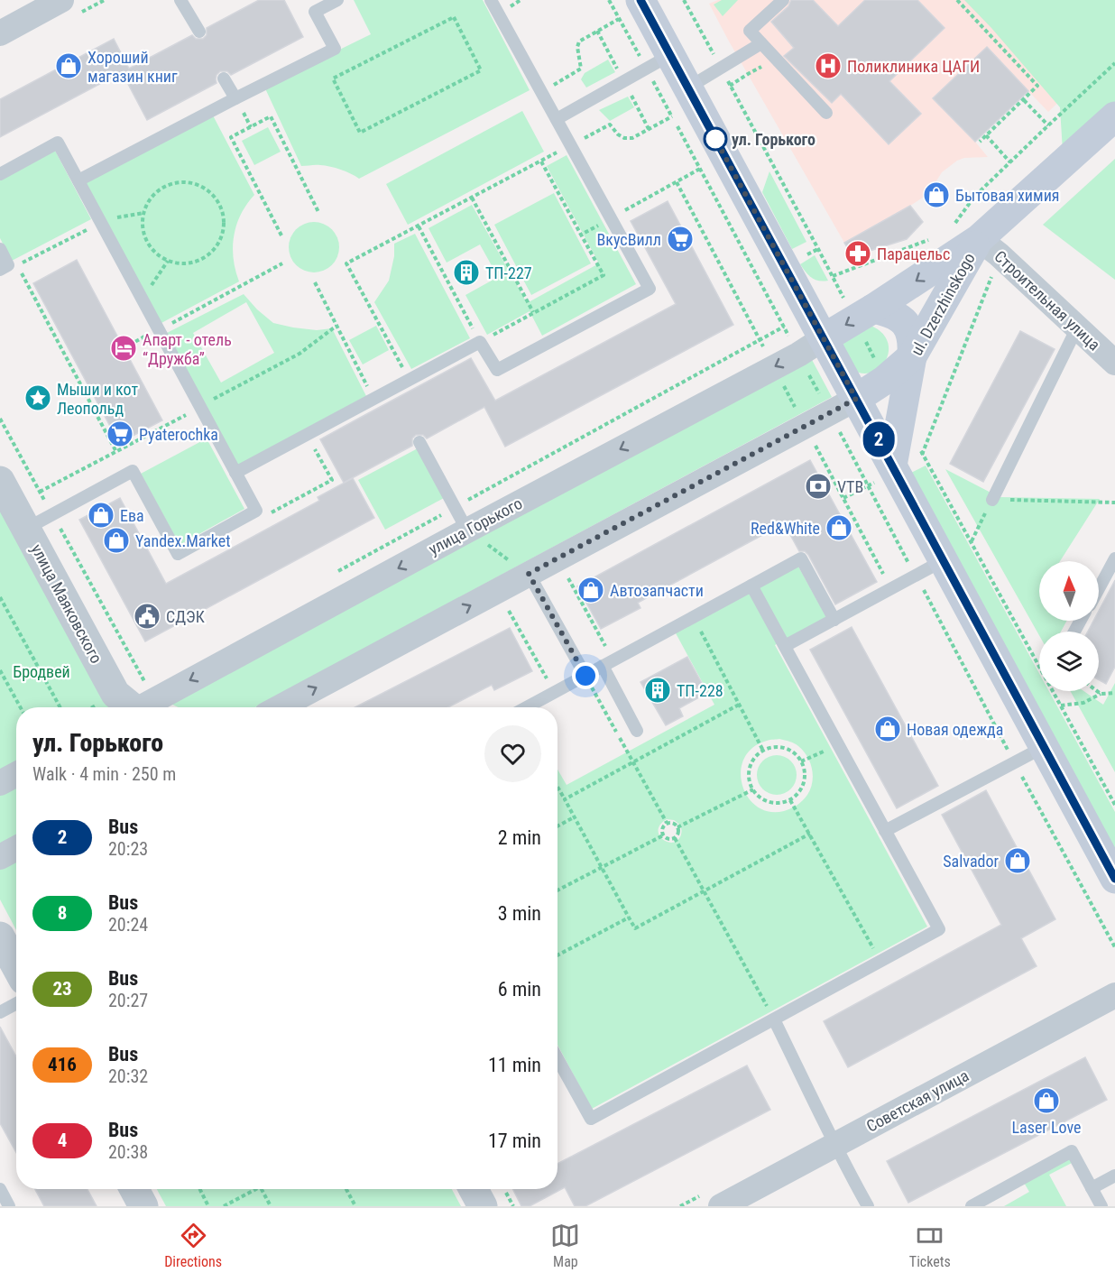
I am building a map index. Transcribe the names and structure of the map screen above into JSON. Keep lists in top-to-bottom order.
{
  "streets": {
    "main road": ["ul. Dzerzhinskogo"],
    "street": [
      "Строительная улица",
      "улица Горького",
      "улица Маяковского",
      "Советская улица"
    ]
  },
  "crossings": [
    ["Строительная улица", "ul. Dzerzhinskogo"],
    ["ul. Dzerzhinskogo", "улица Горького"]
  ],
  "parks": ["Бродвей"],
  "places": {
    "shop": [
      "Хороший магазин книг",
      "Бытовая химия",
      "Ева",
      "Red&White",
      "Yandex.Market",
      "Автозапчасти",
      "Новая одежда",
      "Salvador",
      "Laser Love"
    ],
    "hospital": ["Поликлиника ЦАГИ"],
    "other": ["ул. Горького"],
    "supermarket": ["ВкусВилл", "Pyaterochka"],
    "pharmacy": ["Парацельс"],
    "building": ["ТП-227", "ТП-228"],
    "hotel": ["Апарт - отель “Дружба”"],
    "place": ["Мыши и кот Леопольд"],
    "bank": ["VTB"],
    "public building": ["СДЭК"]
  },
  "lines": ["bus line 2"],
  "north": "top",
  "page": {
    "on_map": "2",
    "heading": ["ул. Горького", "Walk · 4 min · 250 m"],
    "list": [
      {
        "mark": "2",
        "name": "Bus",
        "note": "20:23",
        "value": "2 min"
      },
      {
        "mark": "8",
        "name": "Bus",
        "note": "20:24",
        "value": "3 min"
      },
      {
        "mark": "23",
        "name": "Bus",
        "note": "20:27",
        "value": "6 min"
      },
      {
        "mark": "416",
        "name": "Bus",
        "note": "20:32",
        "value": "11 min"
      },
      {
        "mark": "4",
        "name": "Bus",
        "note": "20:38",
        "value": "17 min"
      }
    ],
    "tabs": ["Directions", "Map", "Tickets"]
  }
}
